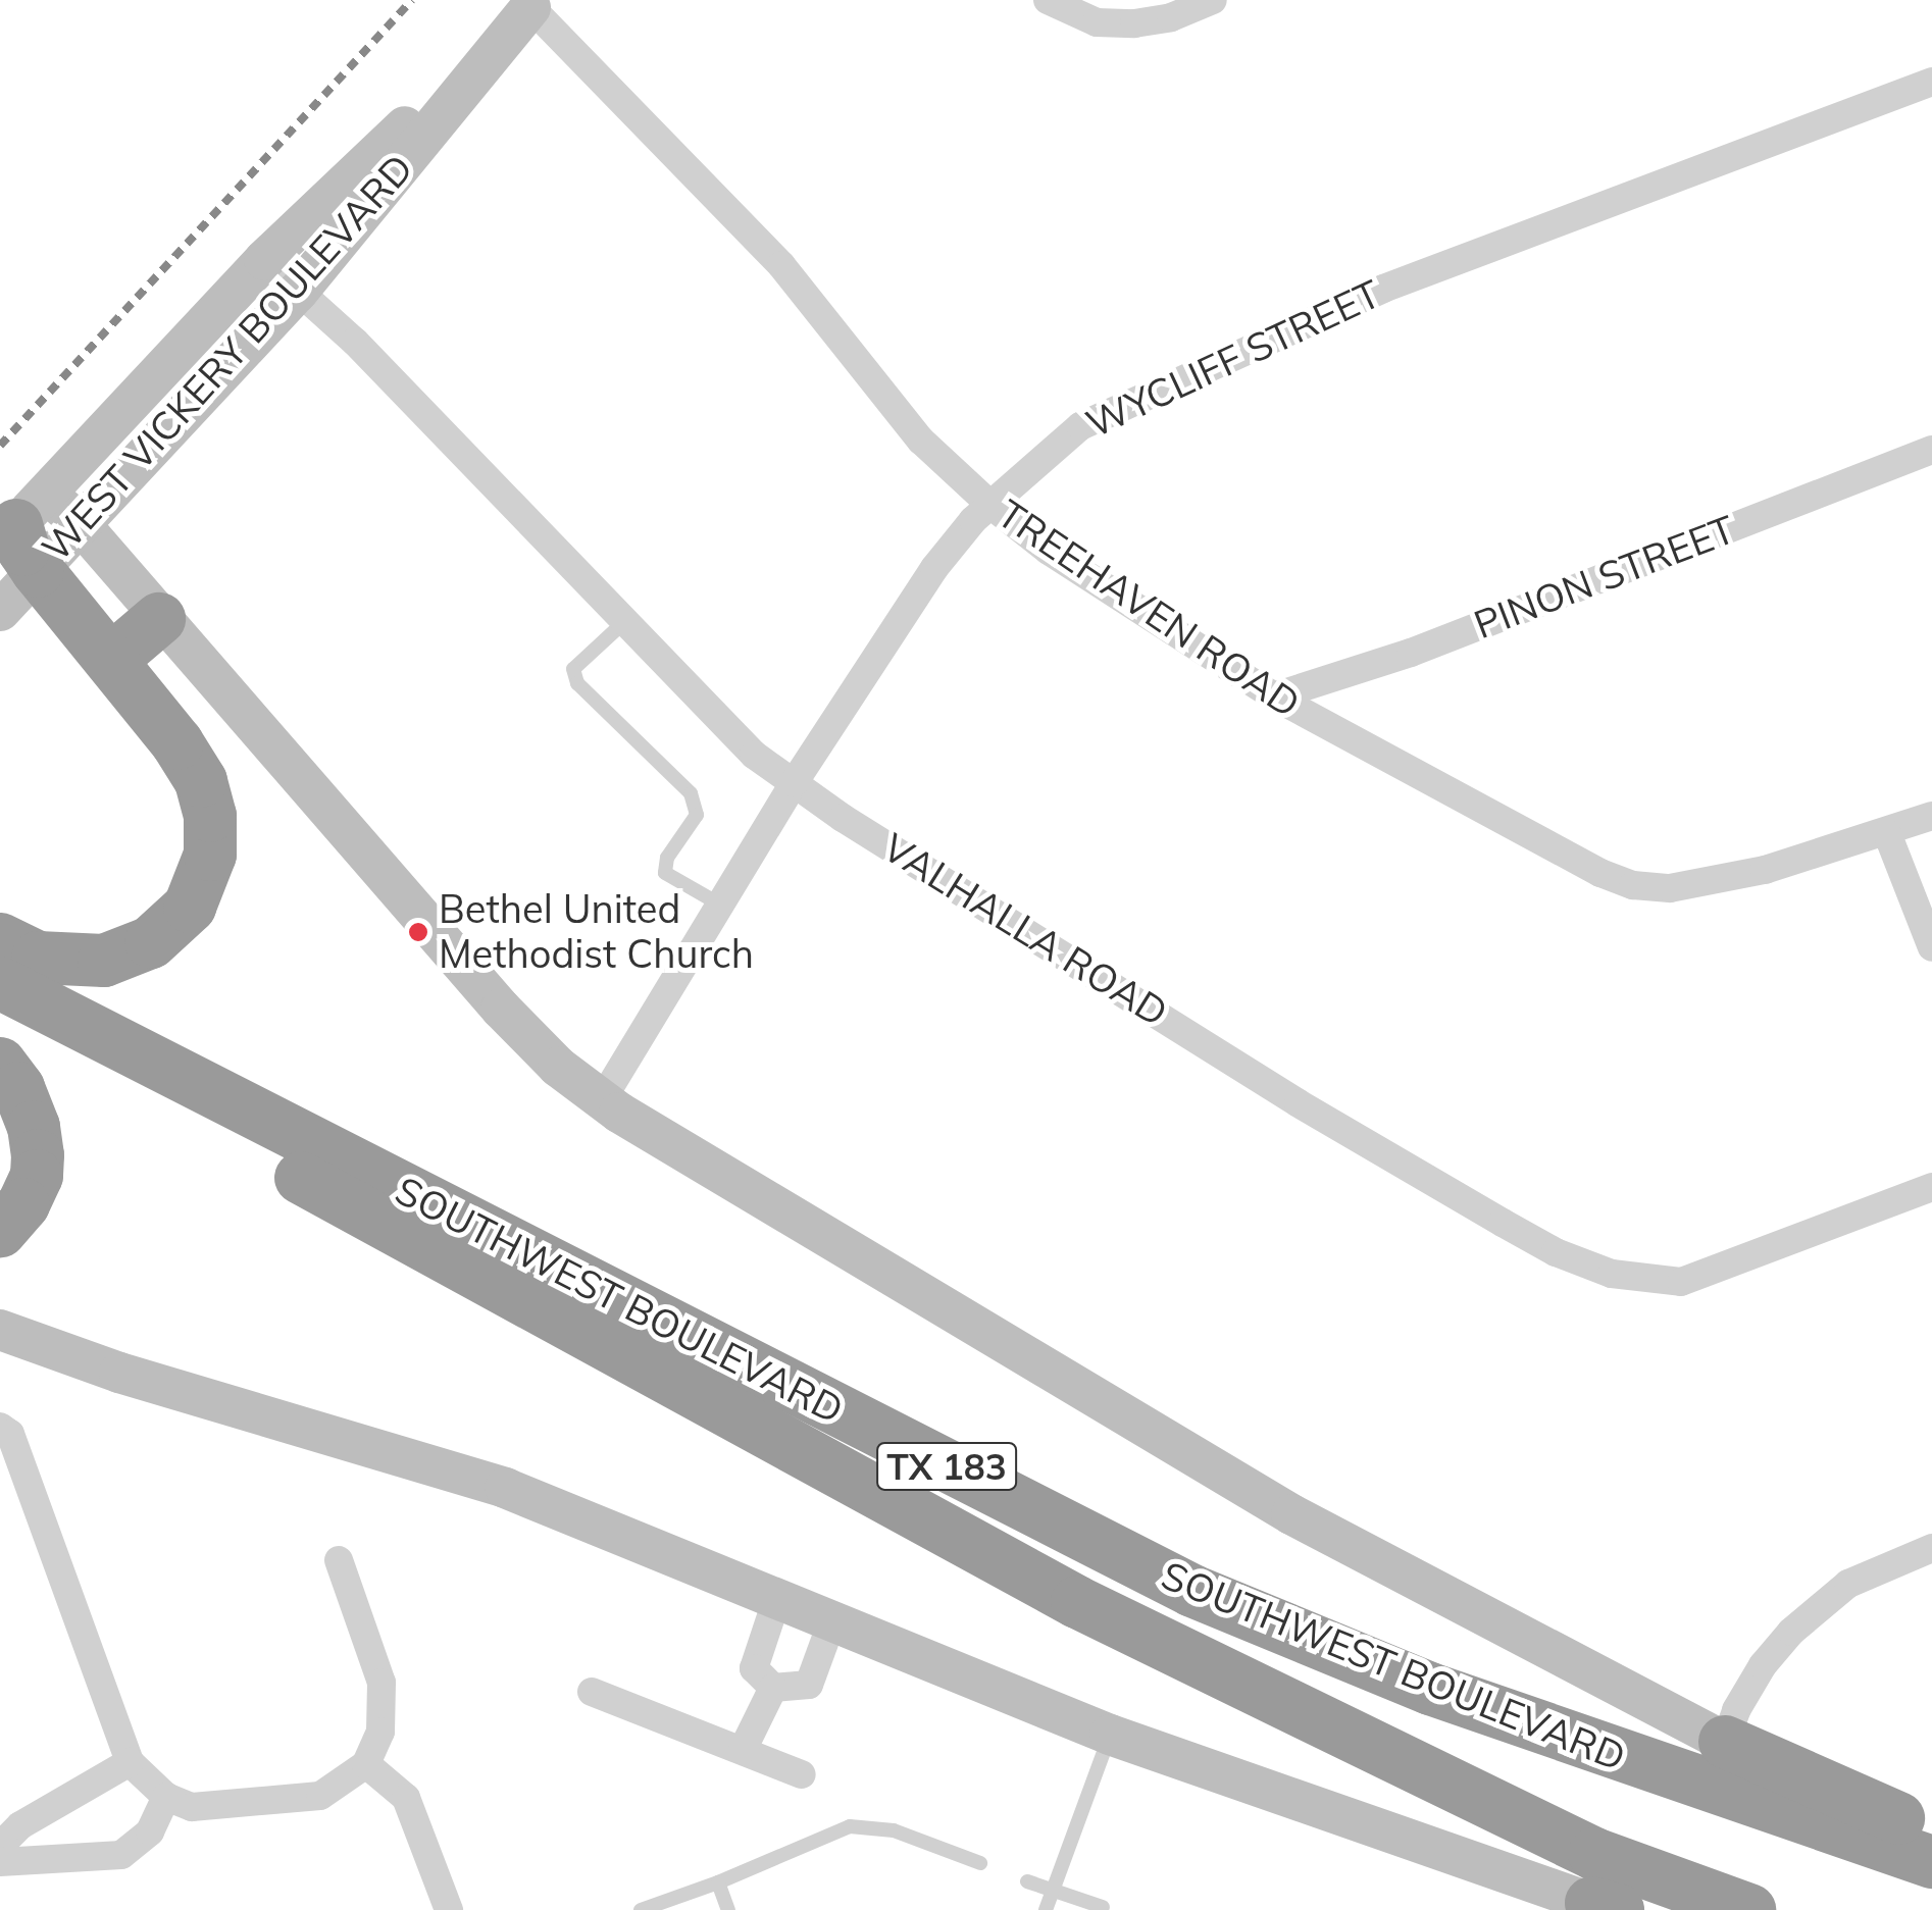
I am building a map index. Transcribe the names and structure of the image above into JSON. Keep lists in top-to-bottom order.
{
  "streets": {
    "highway": ["SOUTHWEST BOULEVARD", "TX 183"],
    "main road": ["WEST VICKERY BOULEVARD"],
    "street": [
      "WYCLIFF STREET",
      "PINON STREET",
      "TREEHAVEN ROAD",
      "VALHALLA ROAD"
    ]
  },
  "crossings": [
    ["WEST VICKERY BOULEVARD", "TREEHAVEN ROAD"],
    ["WEST VICKERY BOULEVARD", "VALHALLA ROAD"],
    ["WEST VICKERY BOULEVARD", "SOUTHWEST BOULEVARD"],
    ["WYCLIFF STREET", "TREEHAVEN ROAD"],
    ["WYCLIFF STREET", "VALHALLA ROAD"],
    ["WYCLIFF STREET", "SOUTHWEST BOULEVARD"],
    ["PINON STREET", "TREEHAVEN ROAD"]
  ],
  "places": ["Bethel United Methodist Church"]
}
